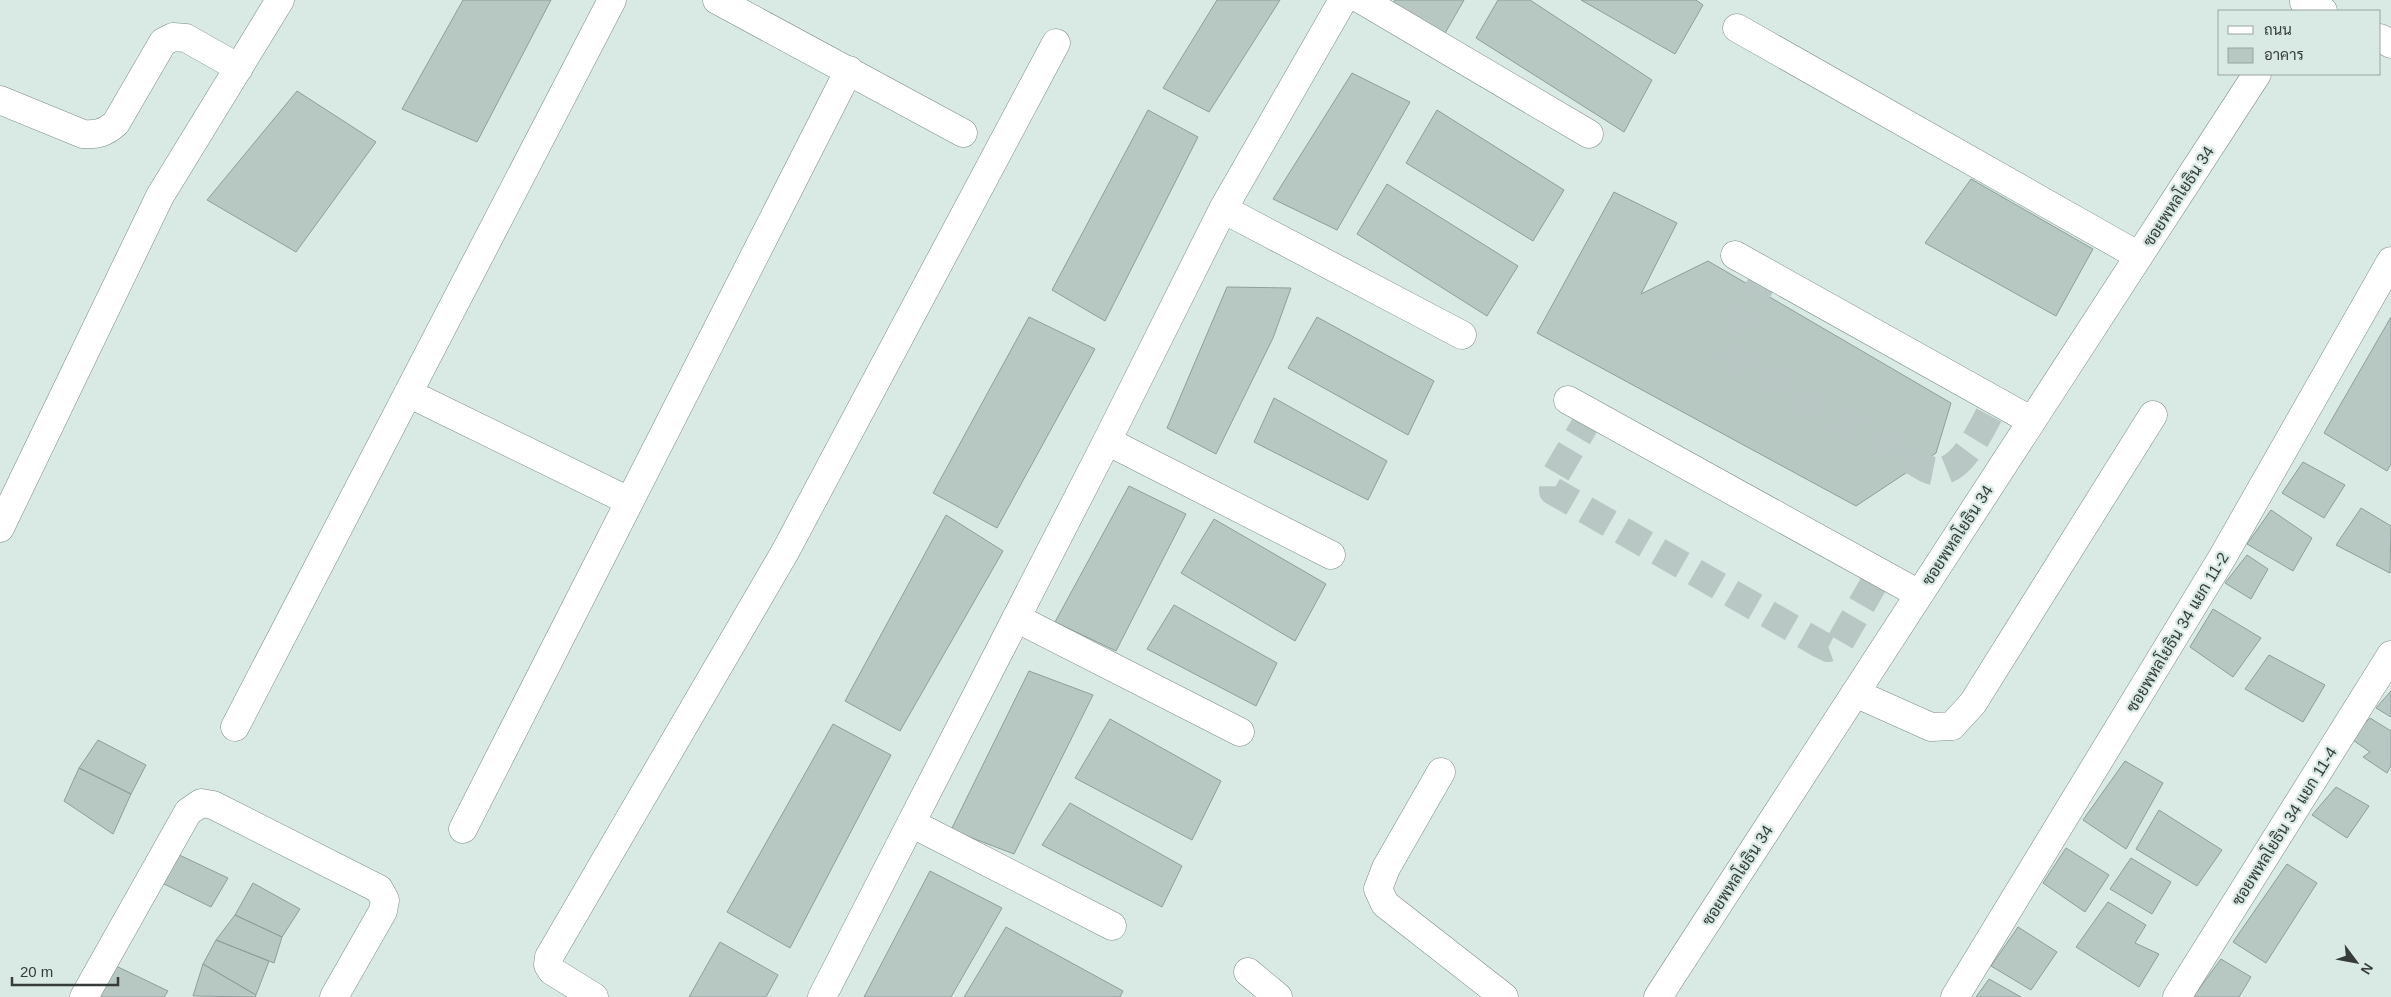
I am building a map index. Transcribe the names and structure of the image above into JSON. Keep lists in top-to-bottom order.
{
  "streets": {
    "street": ["ซอยพหลโยธิน 34", "ซอยพหลโยธิน 34 แยก 11-2", "ซอยพหลโยธิน 34 แยก 11-4"]
  },
  "legend": ["ถนน", "อาคาร"],
  "scale_bar": "20 m",
  "north": "bottom right"
}
